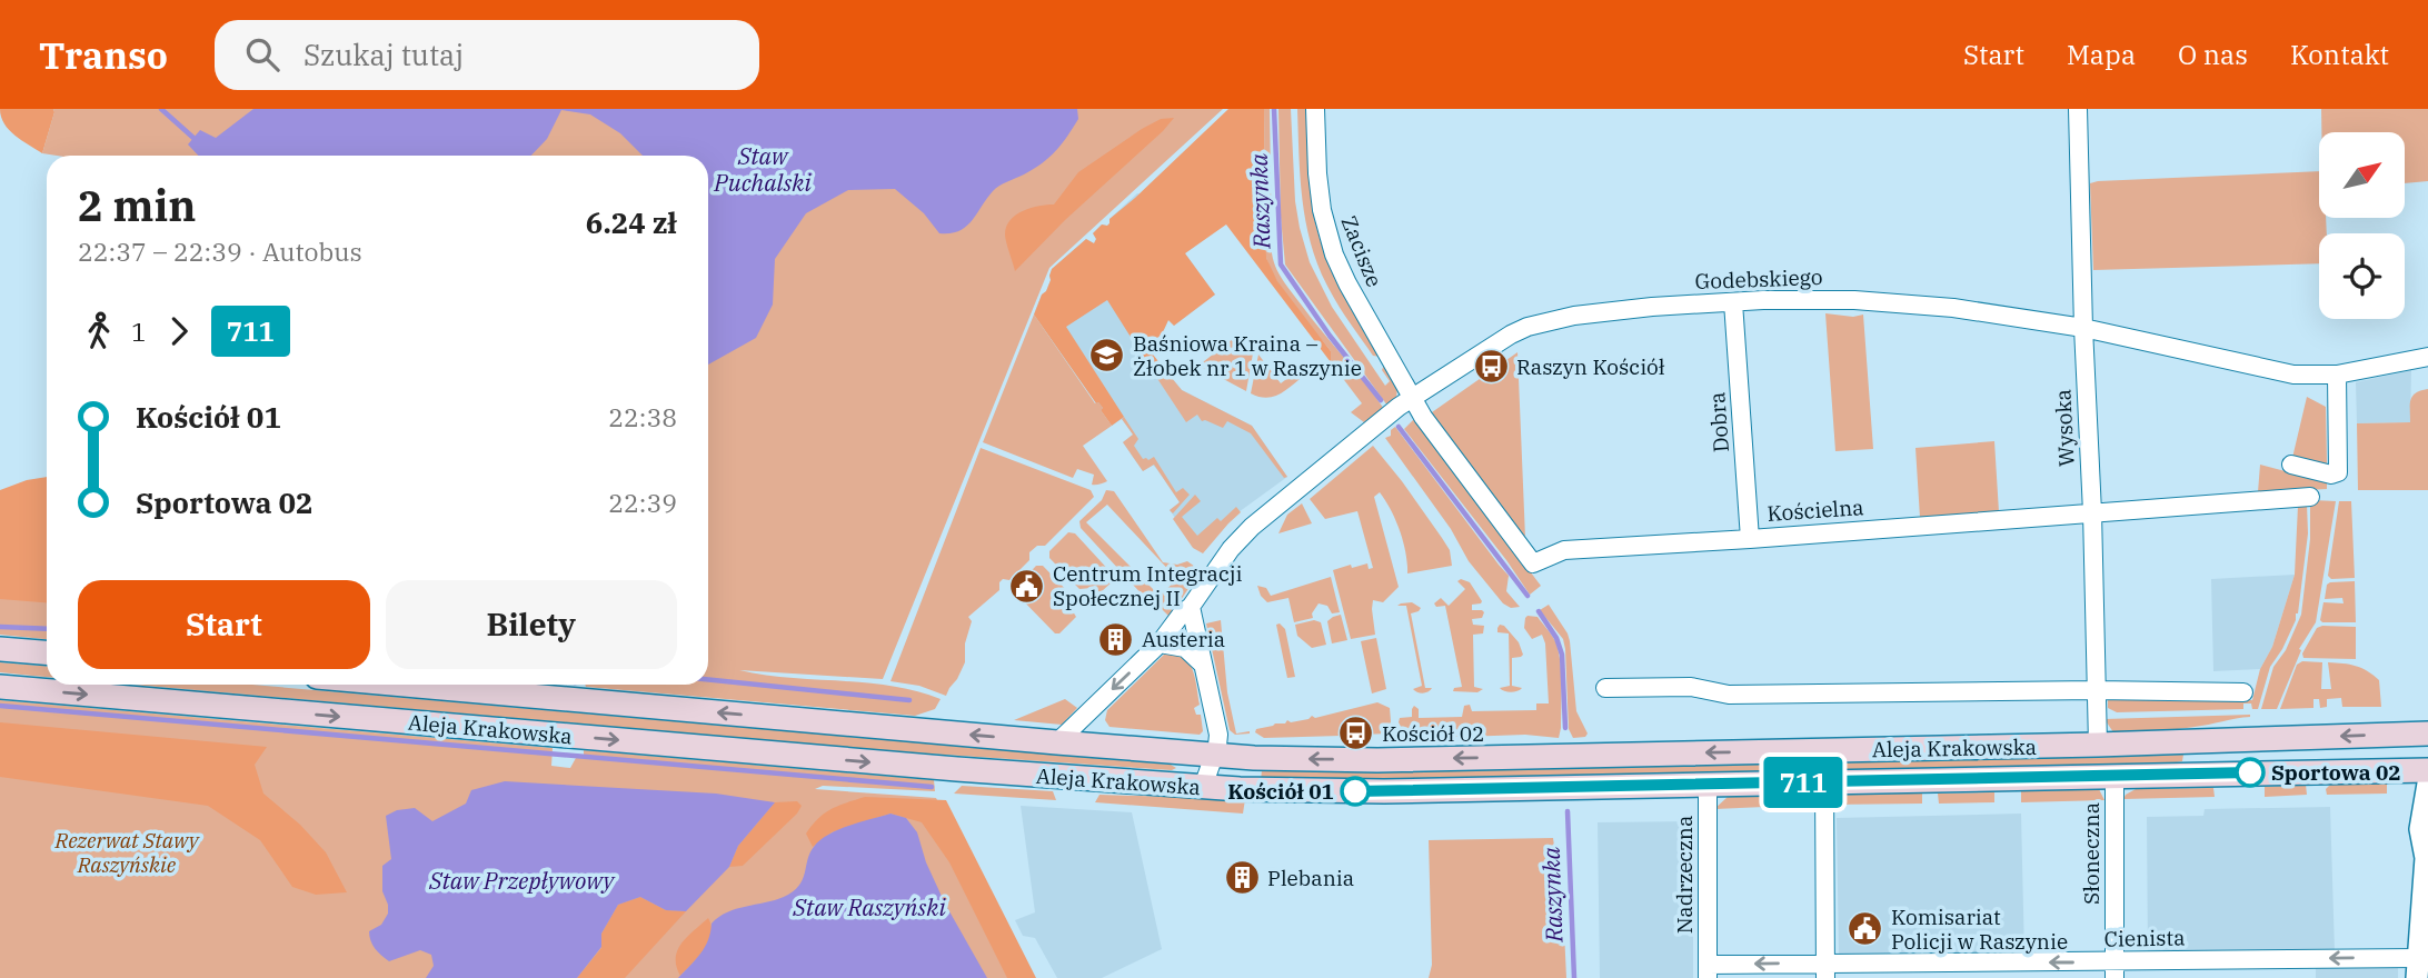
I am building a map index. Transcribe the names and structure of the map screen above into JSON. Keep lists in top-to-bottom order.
{
  "streets": {
    "main road": ["Aleja Krakowska"],
    "street": [
      "Zacisze",
      "Godebskiego",
      "Dobra",
      "Wysoka",
      "Kościelna",
      "Słoneczna",
      "Nadrzeczna",
      "Cienista"
    ]
  },
  "crossings": [
    ["Zacisze", "Godebskiego"],
    ["Zacisze", "Kościelna"],
    ["Godebskiego", "Dobra"],
    ["Godebskiego", "Wysoka"],
    ["Godebskiego", "Kościelna"],
    ["Godebskiego", "Aleja Krakowska"],
    ["Dobra", "Kościelna"],
    ["Wysoka", "Kościelna"],
    ["Wysoka", "Aleja Krakowska"],
    ["Aleja Krakowska", "Słoneczna"],
    ["Aleja Krakowska", "Nadrzeczna"],
    ["Słoneczna", "Cienista"],
    ["Nadrzeczna", "Cienista"]
  ],
  "one_way": ["Nadrzeczna", "Cienista"],
  "water": [
    "Staw Puchalski",
    "Raszynka",
    "Staw Przepływowy",
    "Staw Raszyński"
  ],
  "parks": ["Rezerwat Stawy Raszyńskie"],
  "places": {
    "school or university": ["Baśniowa Kraina – Żłobek nr 1 w Raszynie"],
    "bus stop": ["Raszyn Kościół", "Kościół 02"],
    "public building": ["Centrum Integracji Społecznej II", "Komisariat Policji w Raszynie"],
    "building": ["Austeria", "Plebania"],
    "other": ["Sportowa 02", "Kościół 01"]
  },
  "lines": ["bus line 711"],
  "north": "top right",
  "page": {
    "header": "Transo",
    "search": "Szukaj tutaj",
    "nav": [
      "Start",
      "Mapa",
      "O nas",
      "Kontakt"
    ],
    "on_map": "711",
    "heading": ["2 min", "22:37 – 22:39 · Autobus", "6.24 zł"],
    "legs": ["1", "711"],
    "list": [
      {
        "name": "Kościół 01",
        "value": "22:38"
      },
      {
        "name": "Sportowa 02",
        "value": "22:39"
      }
    ],
    "buttons": ["Start", "Bilety"]
  }
}
